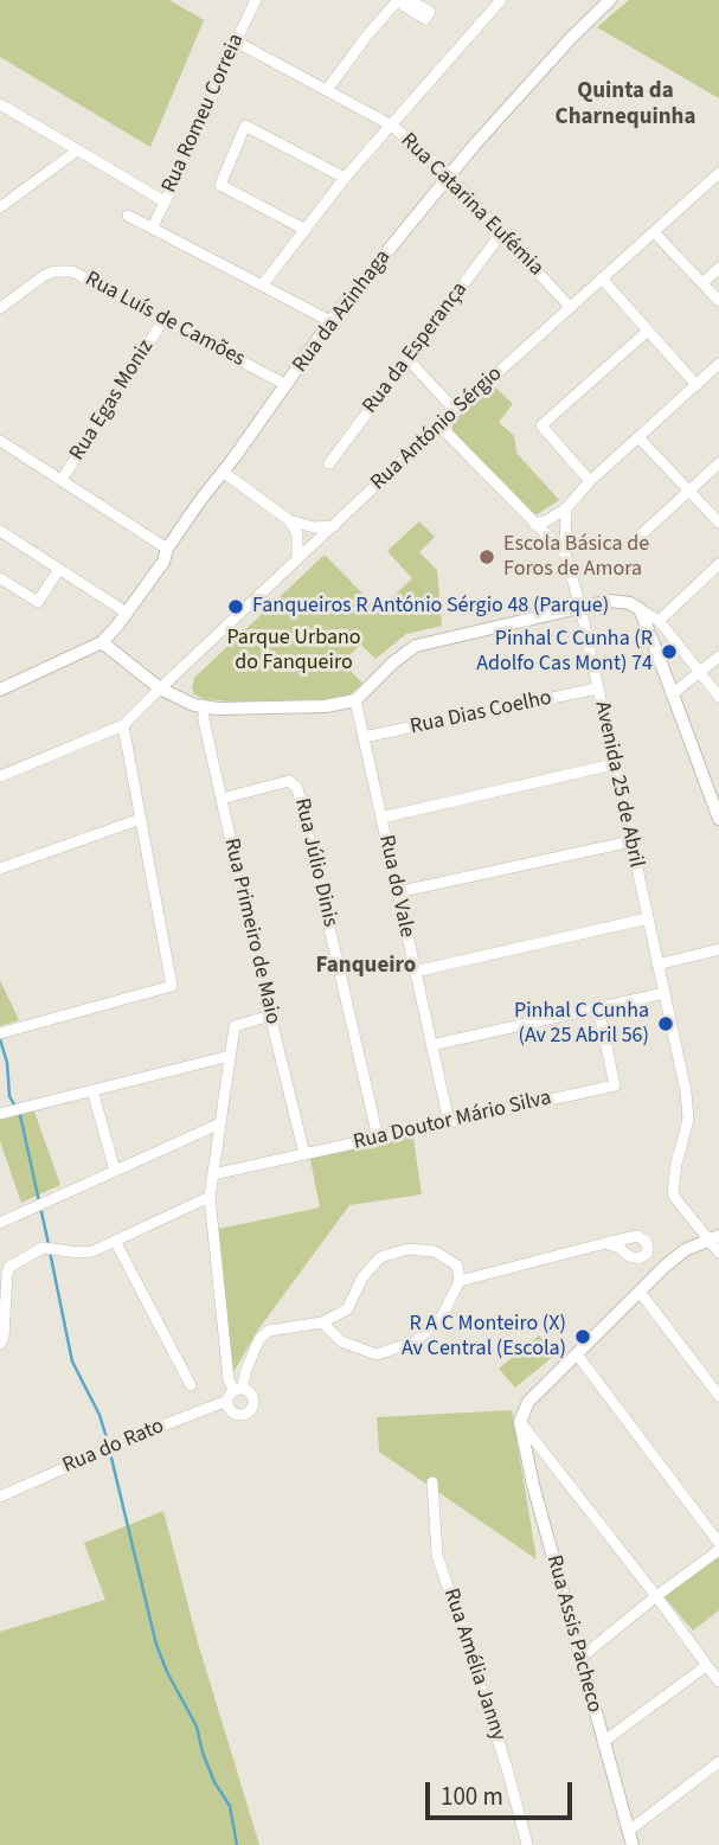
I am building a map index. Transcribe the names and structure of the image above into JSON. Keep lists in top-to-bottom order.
{
  "streets": {
    "street": [
      "Rua Romeu Correia",
      "Rua Catarina Eufémia",
      "Rua da Azinhaga",
      "Rua Luís de Camões",
      "Rua da Esperança",
      "Rua Egas Moniz",
      "Rua António Sérgio",
      "Rua Dias Coelho",
      "Avenida 25 de Abril",
      "Rua Júlio Dinis",
      "Rua do Vale",
      "Rua Primeiro de Maio",
      "Rua Doutor Mário Silva",
      "Rua do Rato",
      "Rua Assis Pacheco",
      "Rua Amélia Janny"
    ]
  },
  "crossings": [
    ["Rua Romeu Correia", "Rua Catarina Eufémia"],
    ["Rua Catarina Eufémia", "Rua da Azinhaga"],
    ["Rua Catarina Eufémia", "Rua da Esperança"],
    ["Rua Catarina Eufémia", "Rua António Sérgio"],
    ["Rua da Azinhaga", "Rua Luís de Camões"],
    ["Rua Luís de Camões", "Rua Egas Moniz"],
    ["Rua Dias Coelho", "Avenida 25 de Abril"],
    ["Rua Dias Coelho", "Rua do Vale"],
    ["Rua Júlio Dinis", "Rua Primeiro de Maio"],
    ["Rua Júlio Dinis", "Rua Doutor Mário Silva"],
    ["Rua do Vale", "Rua Doutor Mário Silva"],
    ["Rua Primeiro de Maio", "Rua Doutor Mário Silva"]
  ],
  "districts": ["Quinta da Charnequinha", "Fanqueiro"],
  "parks": ["Parque Urbano do Fanqueiro"],
  "places": [
    "Escola Básica de Foros de Amora",
    "Fanqueiros R António Sérgio 48 (Parque)",
    "Pinhal C Cunha (R Adolfo Cas Mont) 74",
    "Pinhal C Cunha (Av 25 Abril 56)",
    "R A C Monteiro (X) Av Central (Escola)"
  ],
  "scale_bar": "100 m"
}
